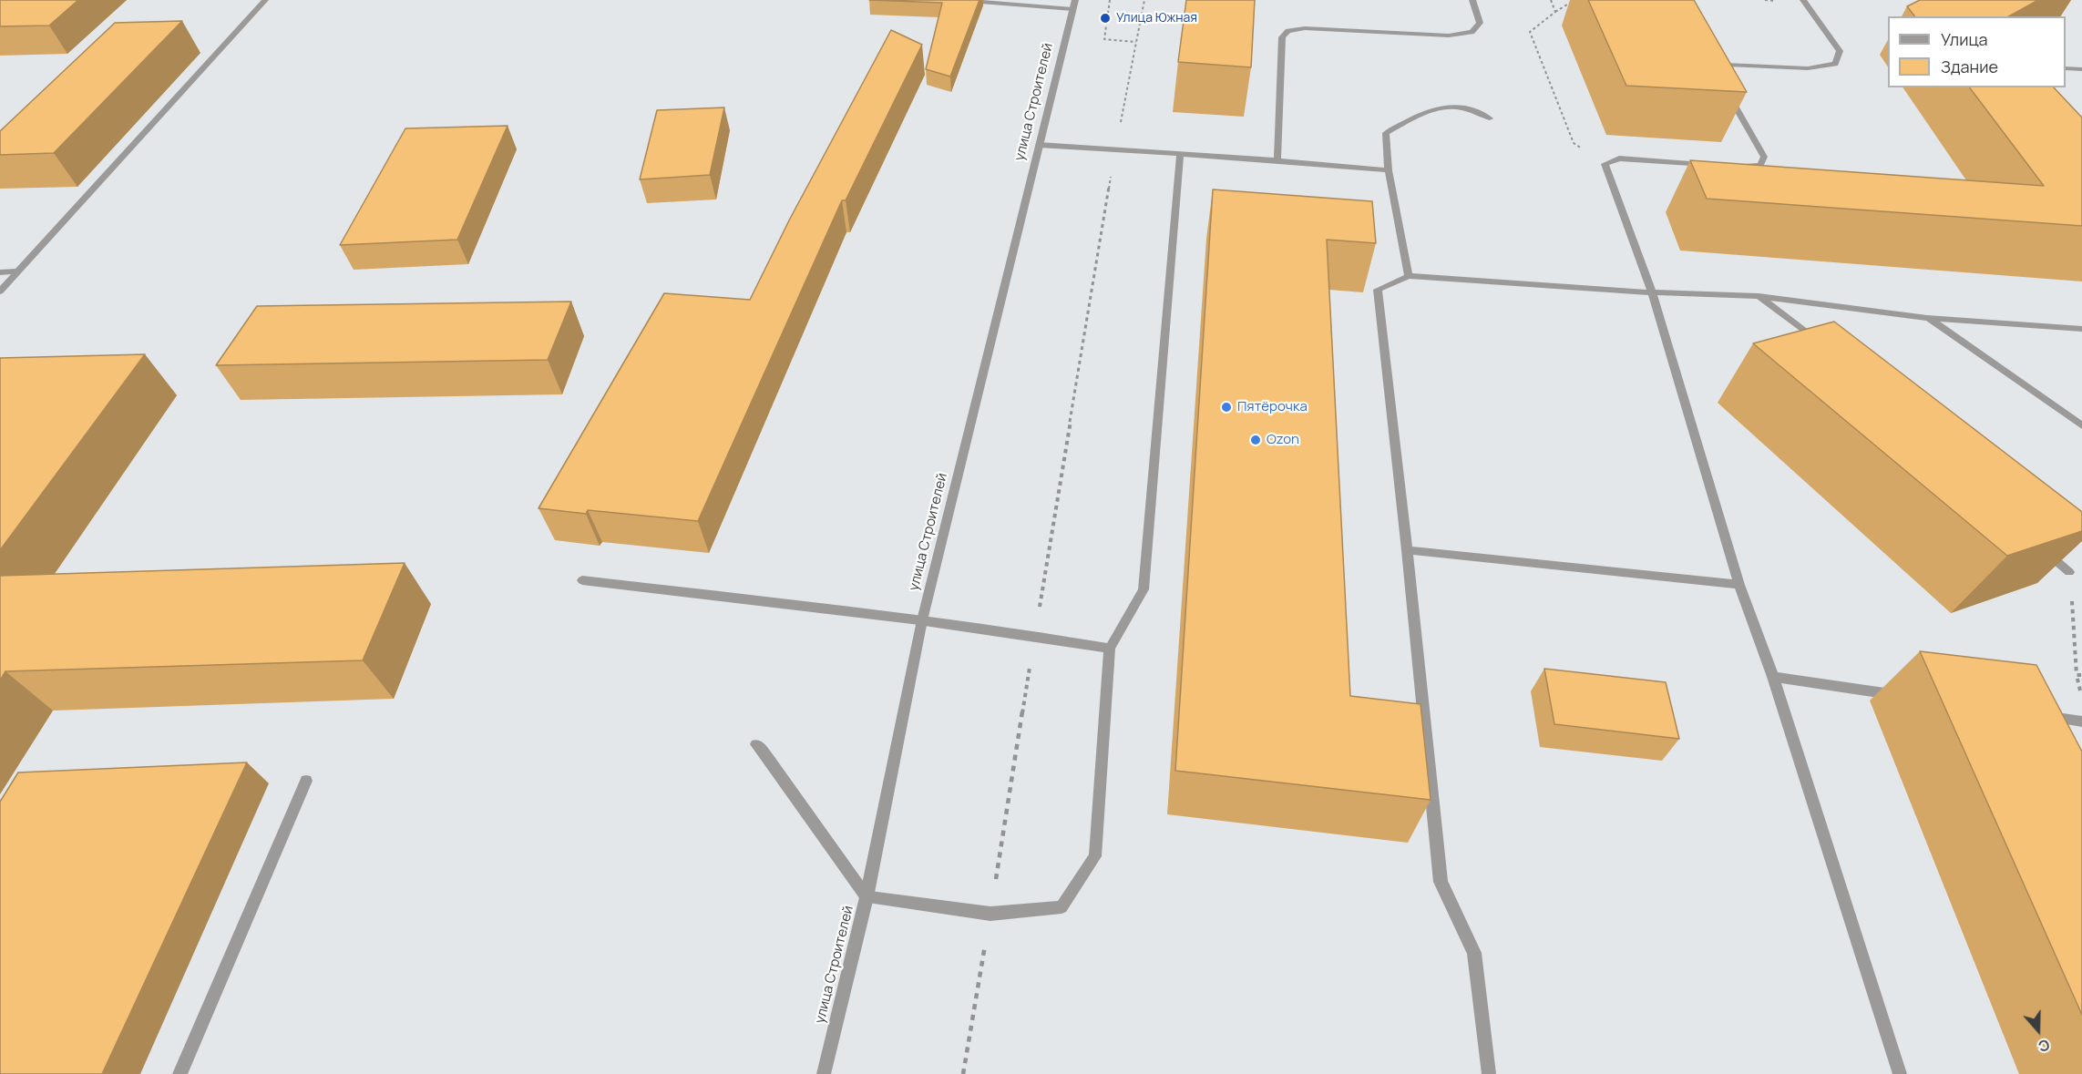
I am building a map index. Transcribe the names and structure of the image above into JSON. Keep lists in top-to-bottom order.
{
  "streets": {
    "street": ["улица Строителей"]
  },
  "places": ["Улица Южная", "Пятёрочка", "Ozon"],
  "legend": ["Улица", "Здание"],
  "north": "bottom"
}
